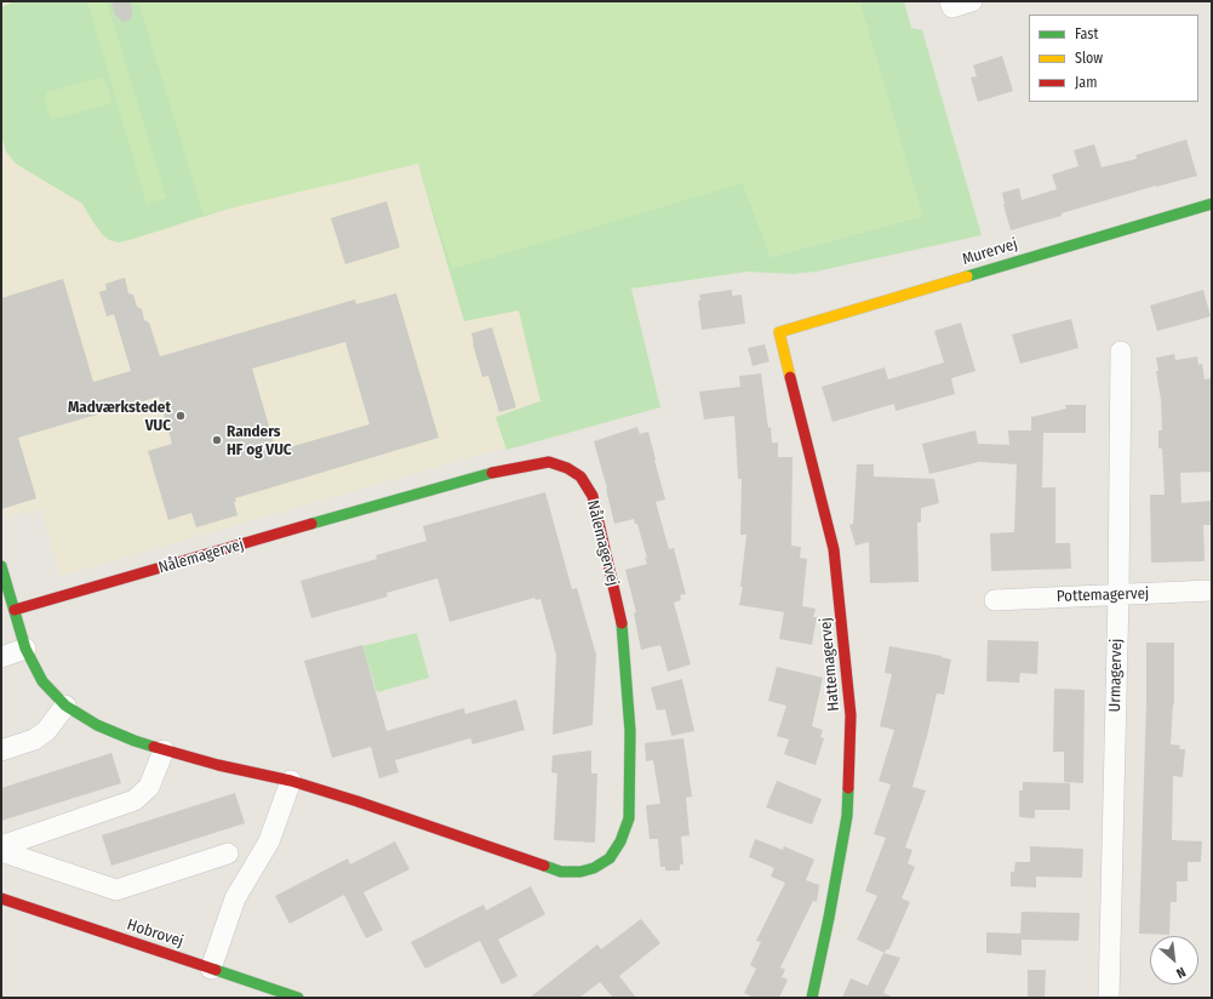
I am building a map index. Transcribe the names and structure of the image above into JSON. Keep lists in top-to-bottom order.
{
  "streets": {
    "street": [
      "Murervej",
      "Nålemagervej",
      "Pottemagervej",
      "Hattemagervej",
      "Urmagervej",
      "Hobrovej"
    ]
  },
  "crossings": [
    ["Murervej", "Hattemagervej"],
    ["Pottemagervej", "Urmagervej"]
  ],
  "places": ["Madværkstedet VUC", "Randers HF og VUC"],
  "legend": ["Fast", "Slow", "Jam"],
  "north": "bottom right"
}
